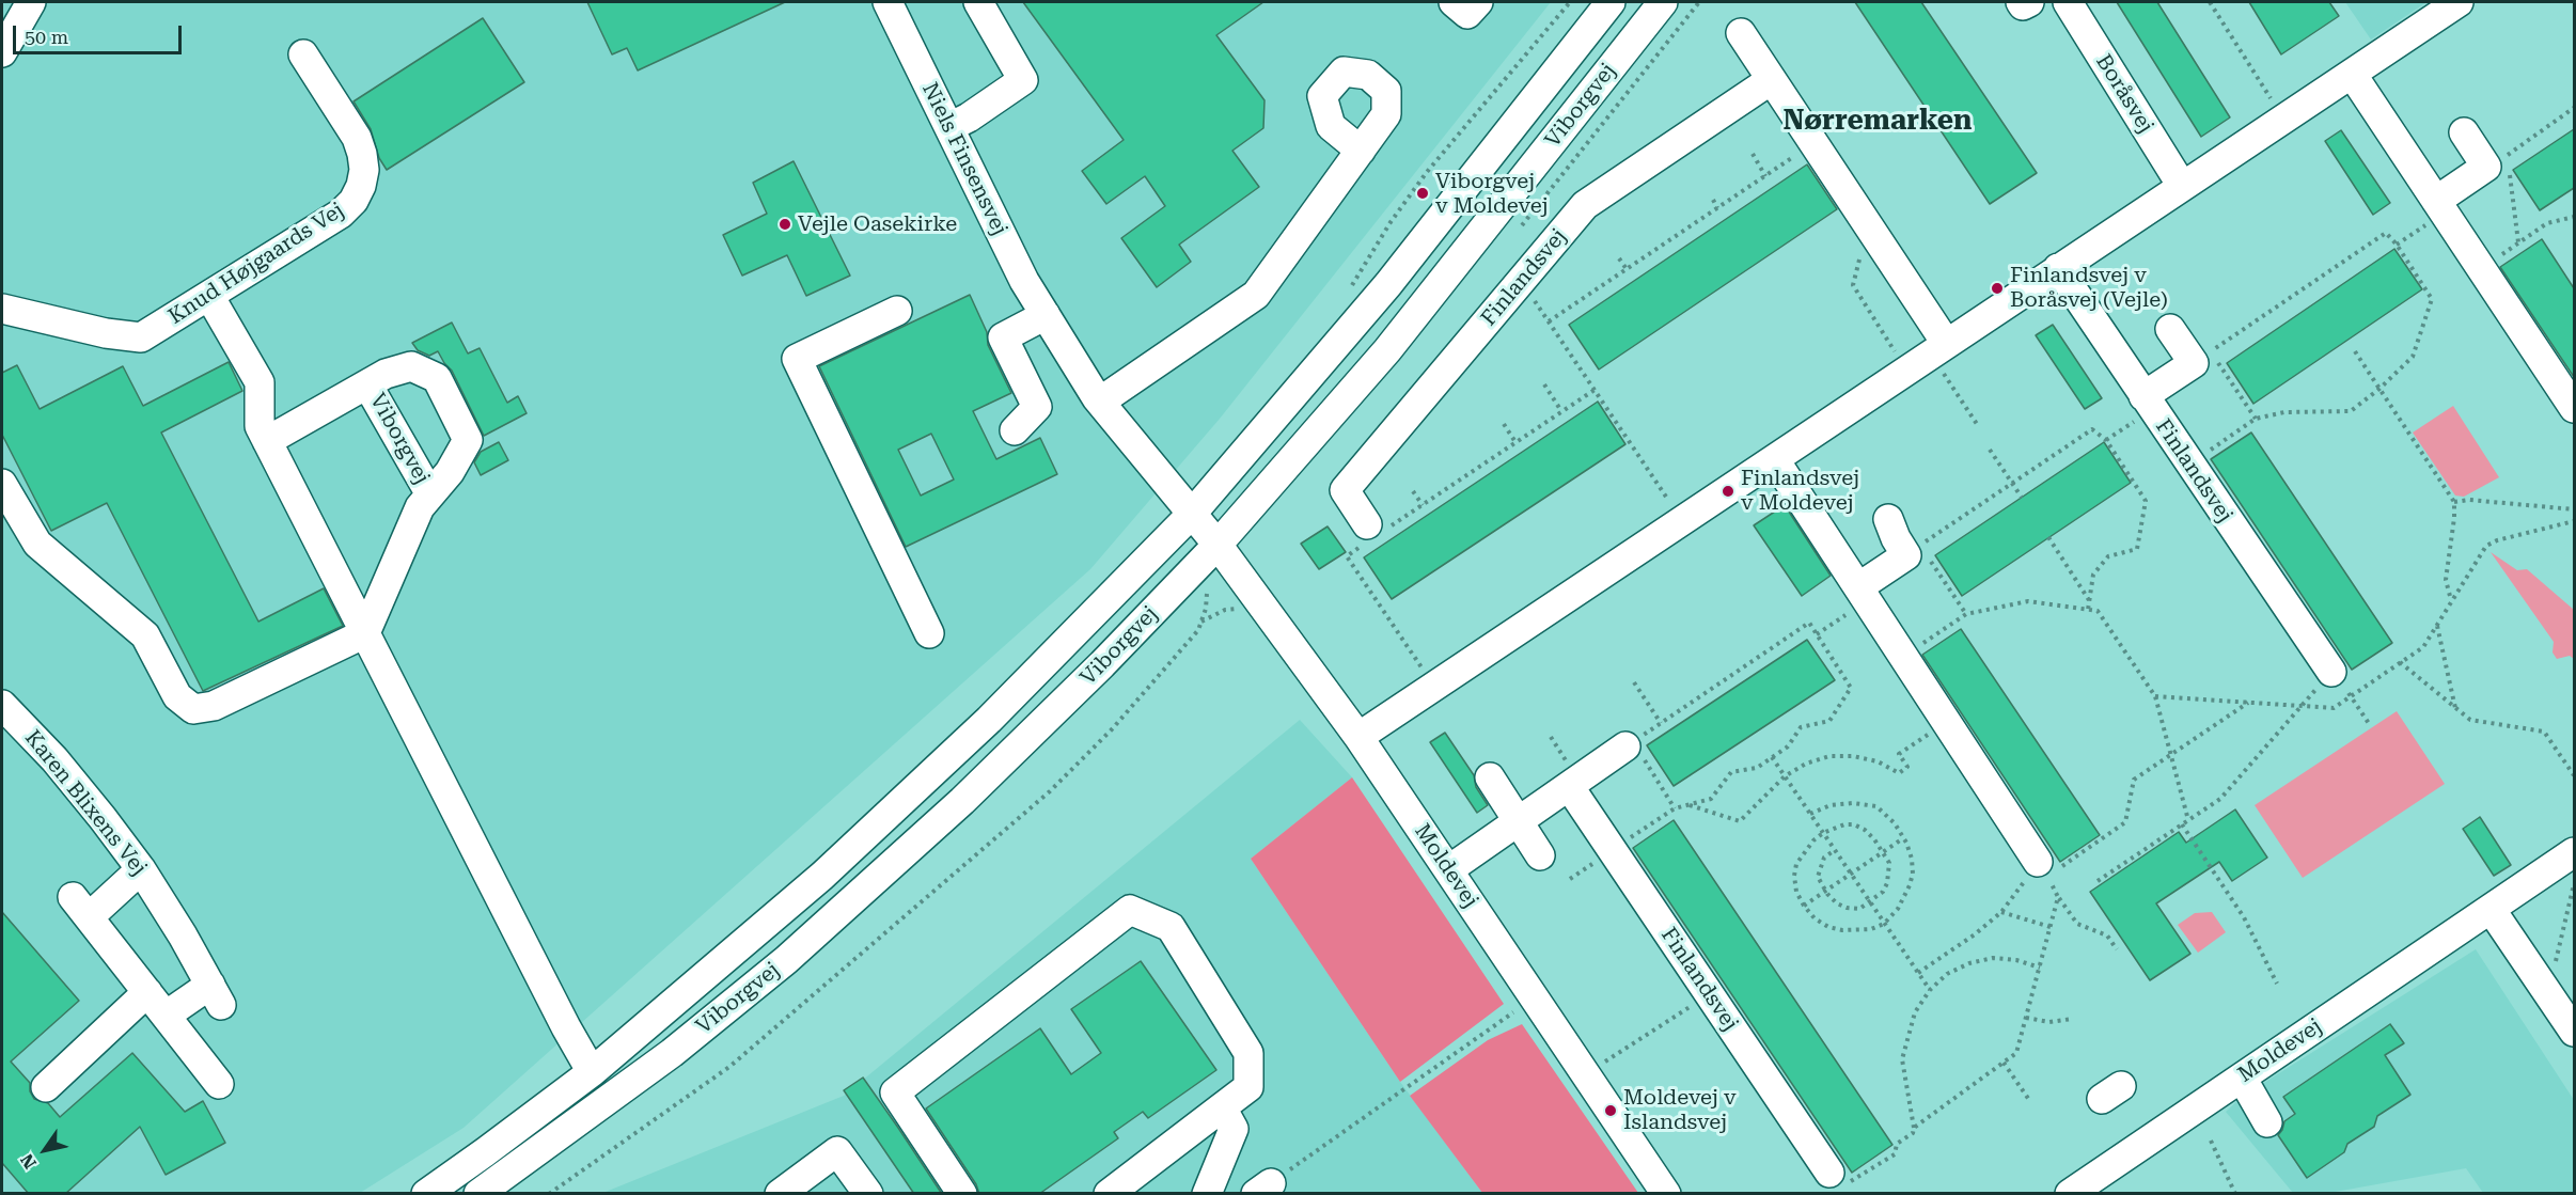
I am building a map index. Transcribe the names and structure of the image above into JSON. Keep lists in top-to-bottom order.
{
  "streets": {
    "street": [
      "Boråsvej",
      "Viborgvej",
      "Niels Finsensvej",
      "Knud Højgaards Vej",
      "Finlandsvej",
      "Karen Blixens Vej",
      "Moldevej"
    ]
  },
  "crossings": [
    ["Viborgvej", "Niels Finsensvej"],
    ["Viborgvej", "Moldevej"],
    ["Niels Finsensvej", "Moldevej"]
  ],
  "districts": ["Nørremarken"],
  "places": [
    "Viborgvej v Moldevej",
    "Vejle Oasekirke",
    "Finlandsvej v Boråsvej (Vejle)",
    "Finlandsvej v Moldevej",
    "Moldevej v Islandsvej"
  ],
  "scale_bar": "50 m",
  "north": "bottom left"
}
